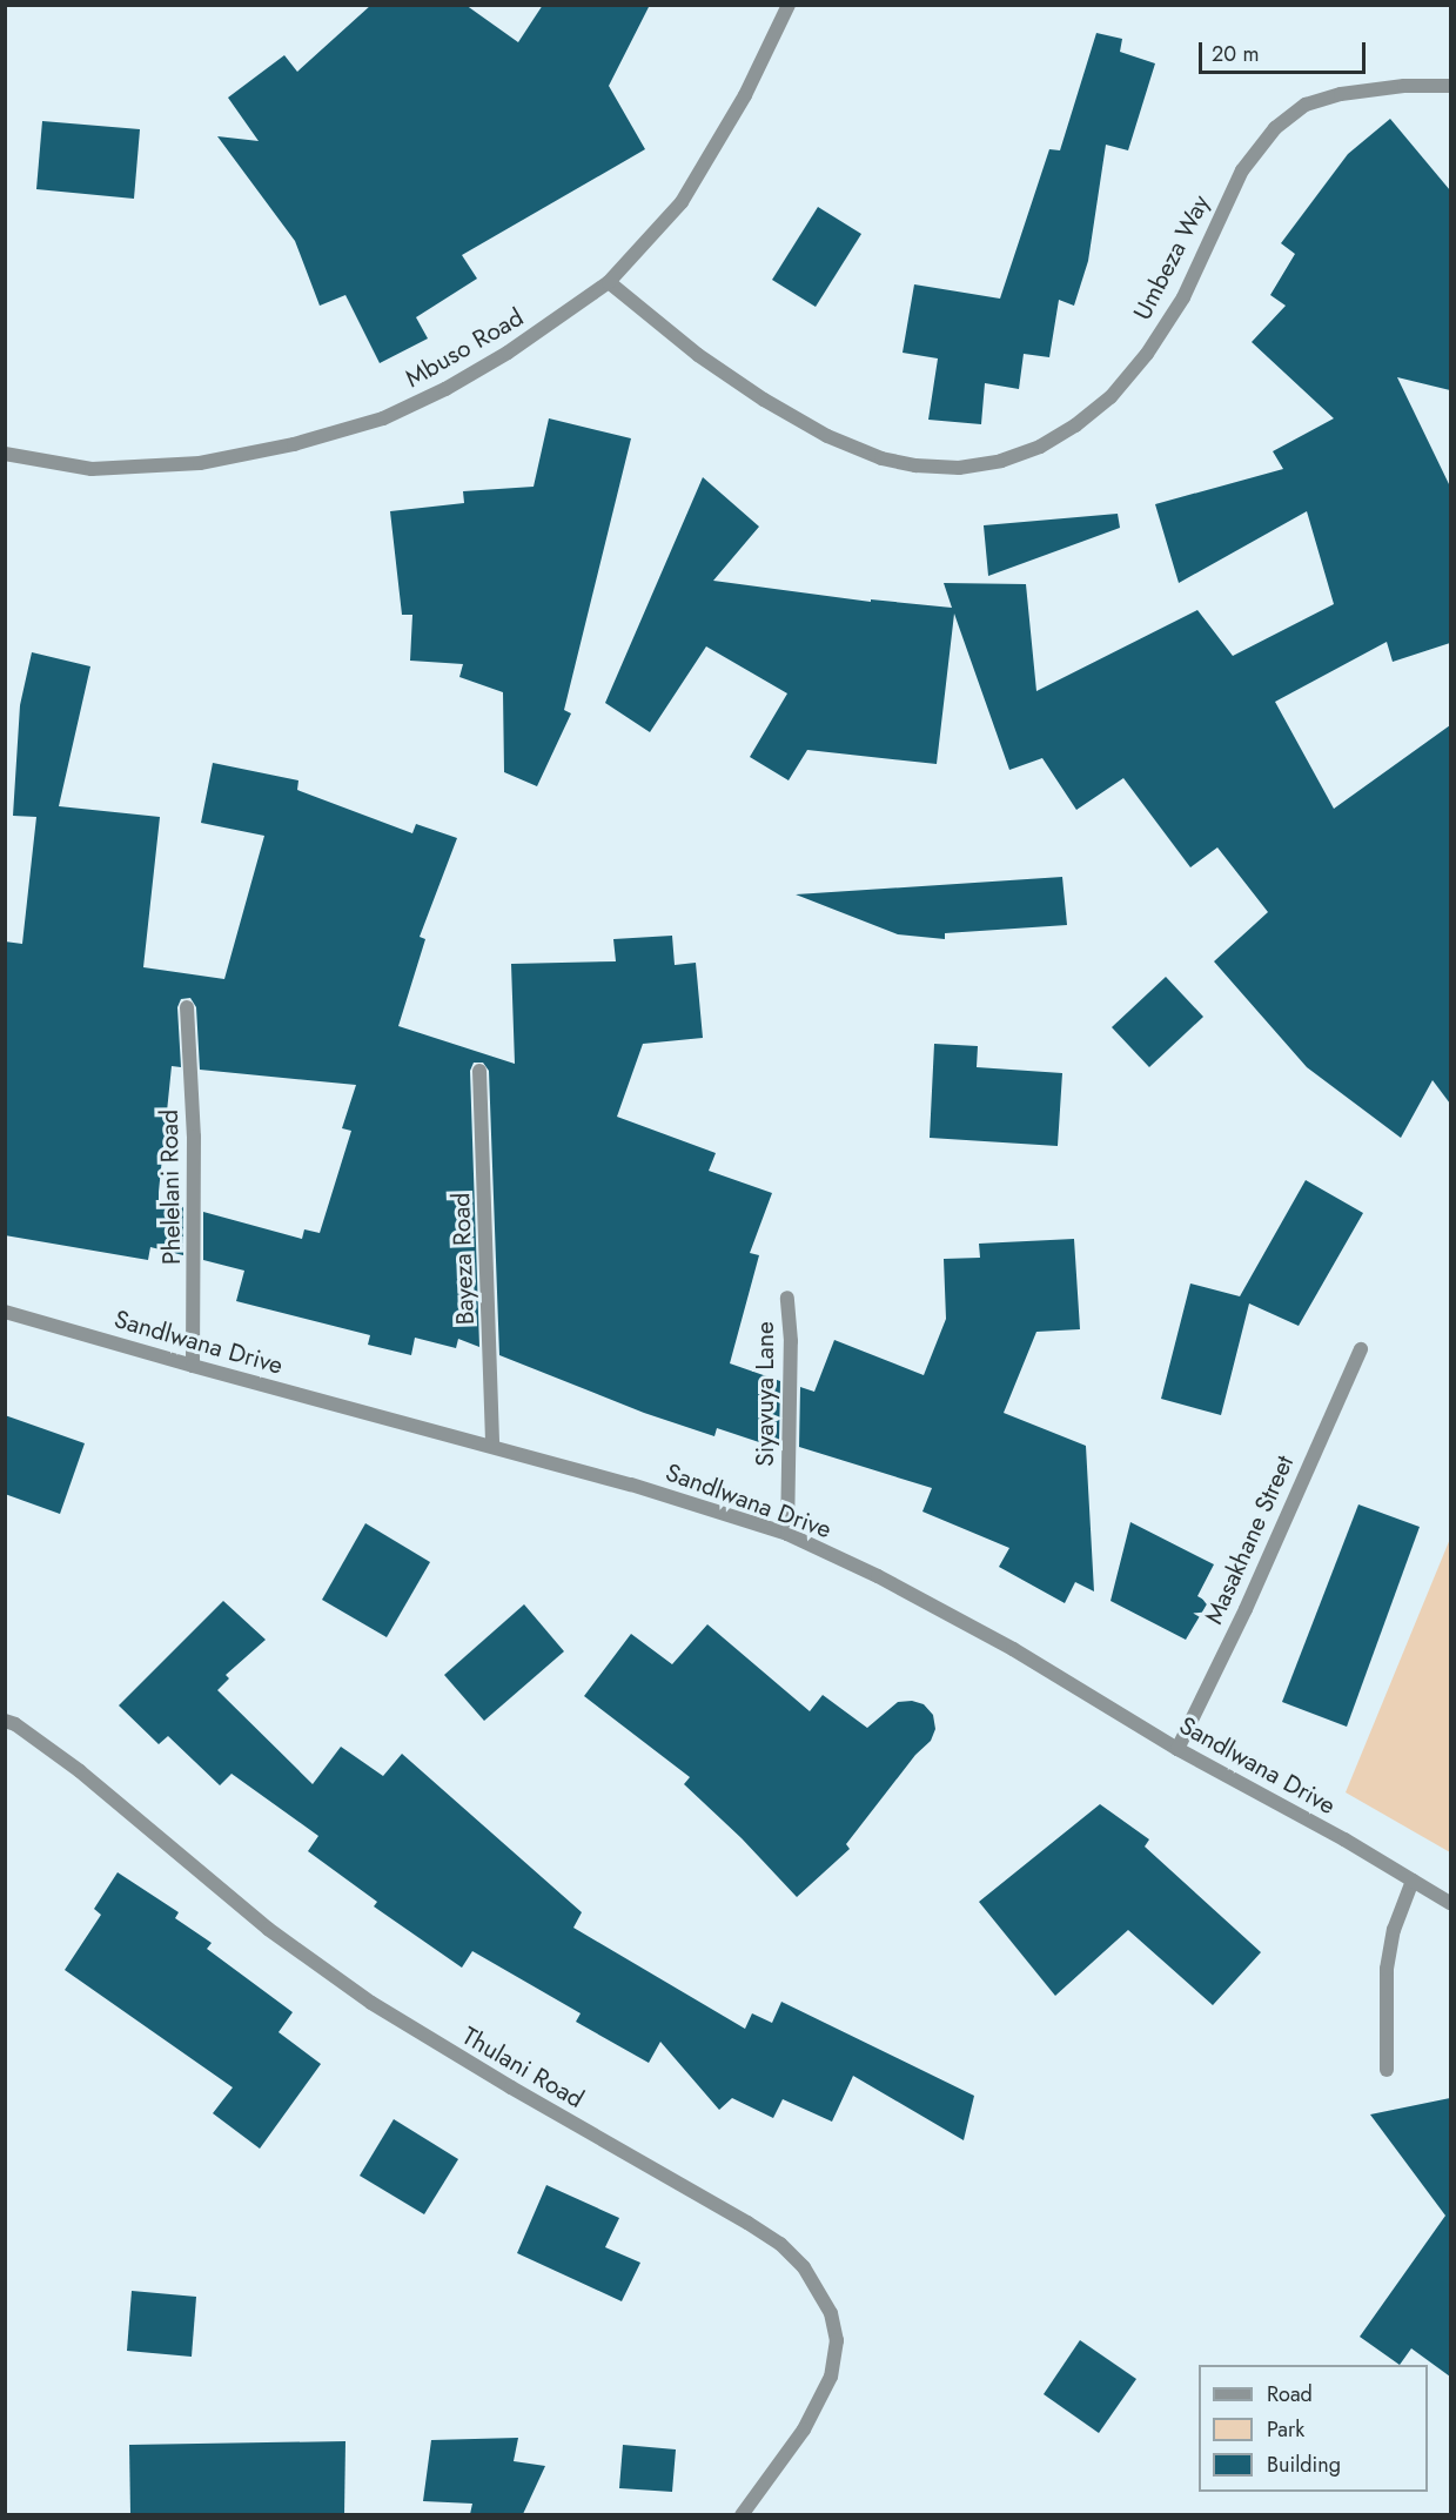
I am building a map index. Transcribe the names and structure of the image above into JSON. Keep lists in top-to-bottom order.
{
  "streets": {
    "street": [
      "Umbeza Way",
      "Mbuso Road",
      "Phelelani Road",
      "Bayeza Road",
      "Sandlwana Drive",
      "Siyavuya Lane",
      "Masakhane Street",
      "Thulani Road"
    ]
  },
  "crossings": [
    ["Umbeza Way", "Mbuso Road"],
    ["Phelelani Road", "Sandlwana Drive"],
    ["Bayeza Road", "Sandlwana Drive"],
    ["Sandlwana Drive", "Siyavuya Lane"],
    ["Sandlwana Drive", "Masakhane Street"]
  ],
  "legend": ["Road", "Park", "Building"],
  "scale_bar": "20 m"
}
